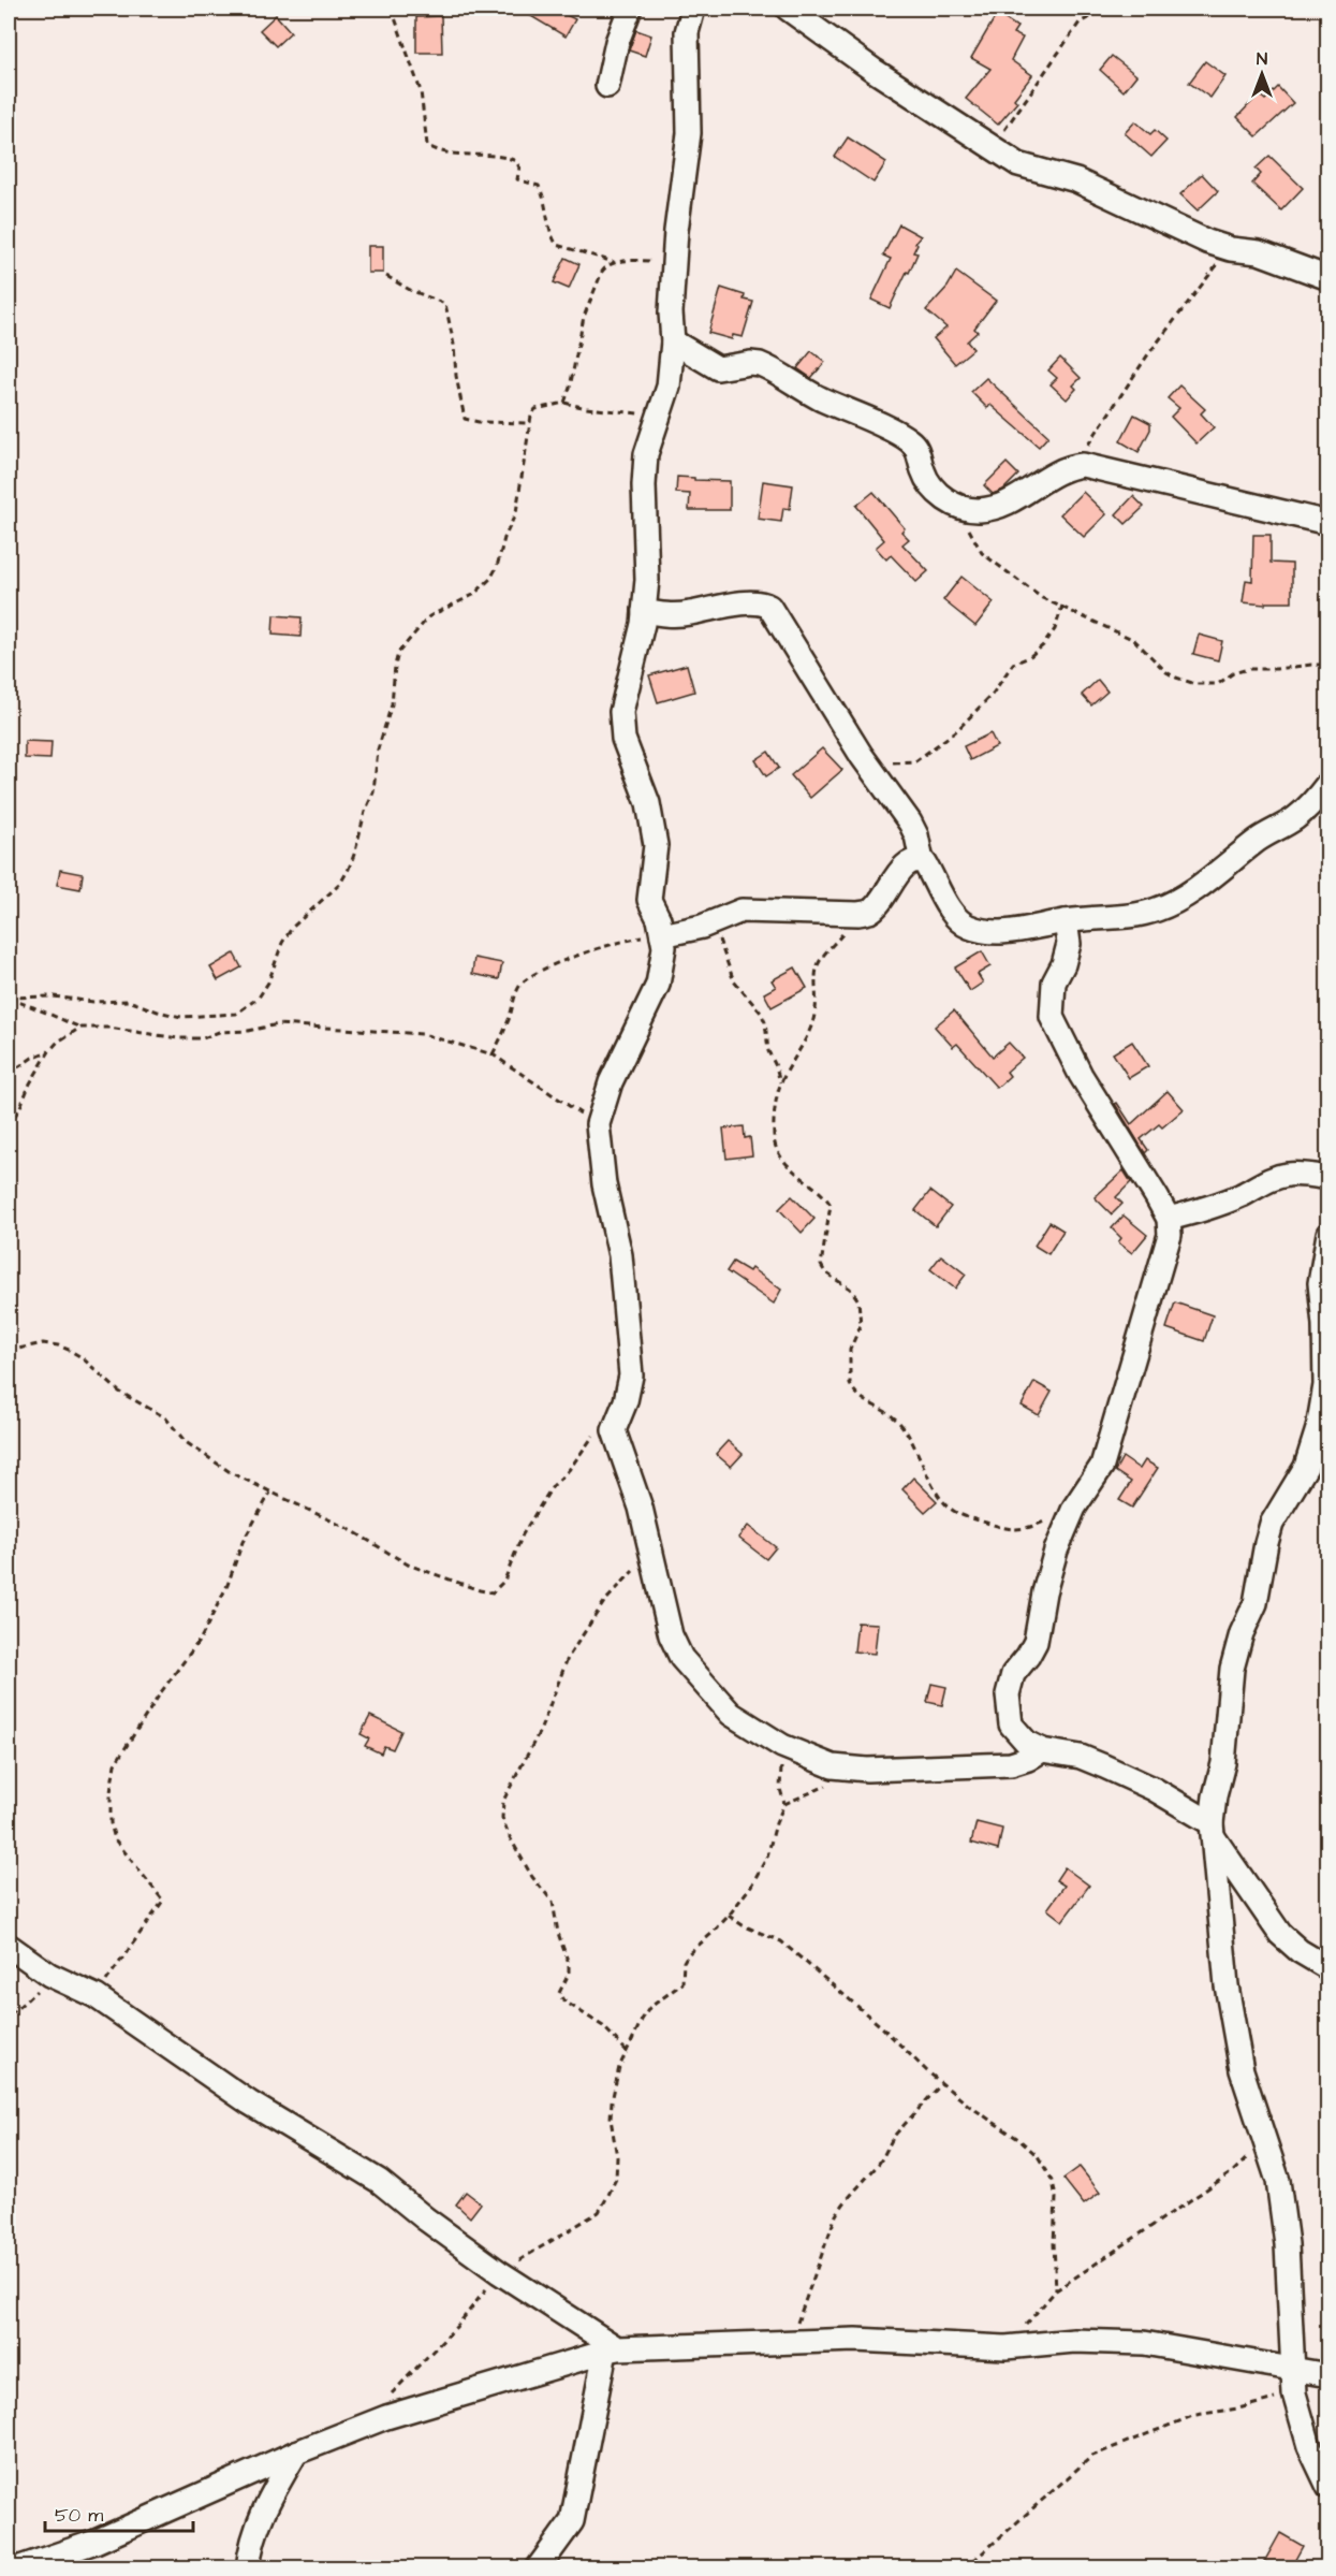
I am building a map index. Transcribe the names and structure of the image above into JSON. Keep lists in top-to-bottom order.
{
  "scale_bar": "50 m",
  "north": "top"
}
